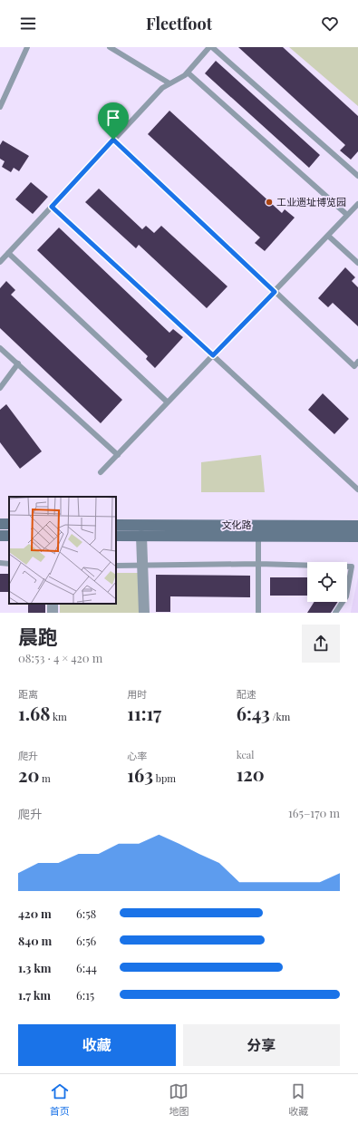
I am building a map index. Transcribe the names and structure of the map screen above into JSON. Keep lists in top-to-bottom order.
{
  "streets": {
    "main road": ["文化路"]
  },
  "places": ["工业遗址博览园"],
  "page": {
    "header": "Fleetfoot",
    "heading": ["晨跑", "08:53 · 4 × 420 m"],
    "stats": [
      ["距离", "1.68 km"],
      ["用时", "11:17"],
      ["配速", "6:43 /km"],
      ["爬升", "20 m"],
      ["心率", "163 bpm"],
      ["kcal", "120"]
    ],
    "chart": ["爬升", "165–170 m"],
    "list": [
      {
        "name": "420 m",
        "note": "6:58"
      },
      {
        "name": "840 m",
        "note": "6:56"
      },
      {
        "name": "1.3 km",
        "note": "6:44"
      },
      {
        "name": "1.7 km",
        "note": "6:15"
      }
    ],
    "buttons": ["收藏", "分享"],
    "tabs": ["首页", "地图", "收藏"]
  }
}
